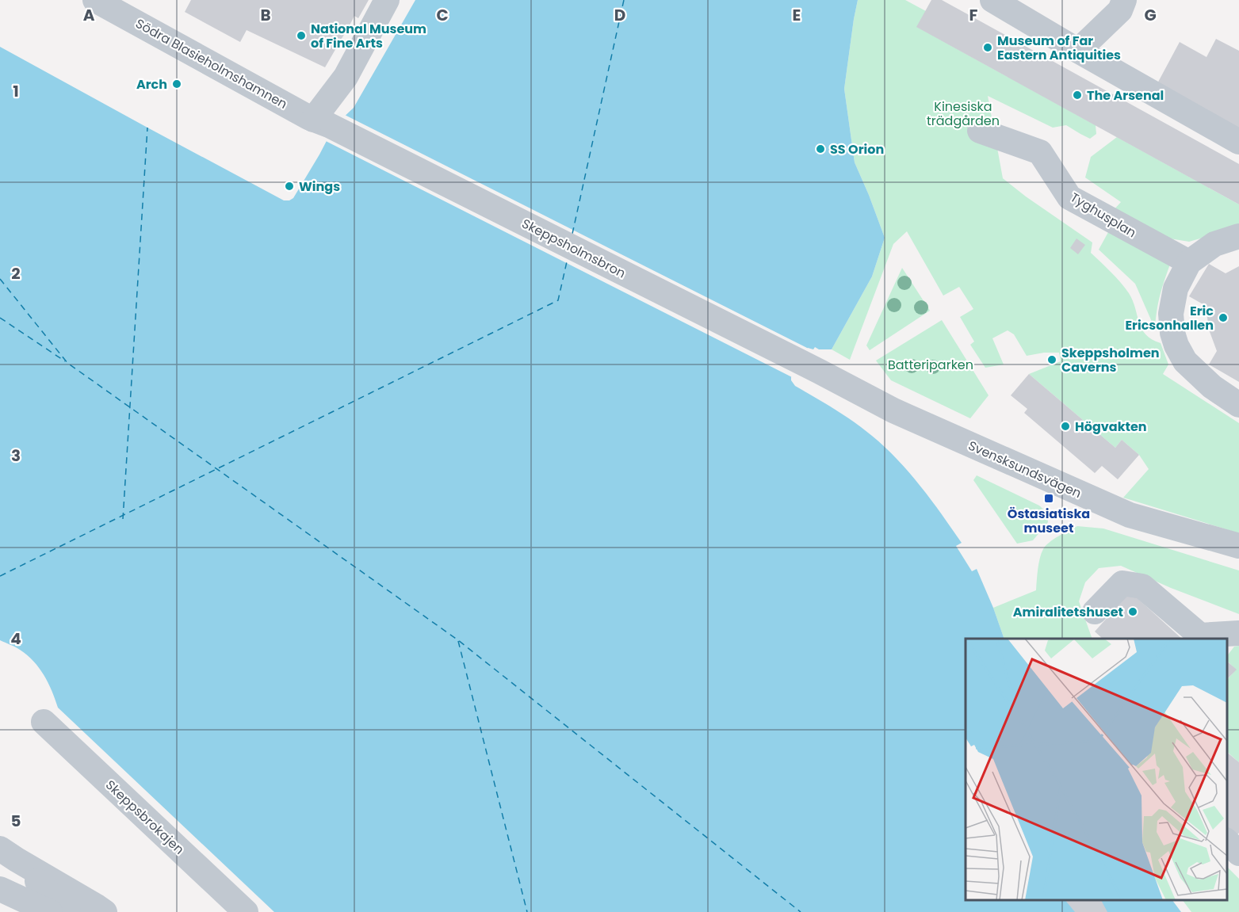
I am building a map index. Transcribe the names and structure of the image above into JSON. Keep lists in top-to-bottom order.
{
  "streets": {
    "street": [
      "Södra Blasieholmshamnen",
      "Tyghusplan",
      "Skeppsholmsbron",
      "Svensksundsvägen",
      "Skeppsbrokajen"
    ]
  },
  "crossings": [
    ["Södra Blasieholmshamnen", "Skeppsholmsbron"],
    ["Skeppsholmsbron", "Svensksundsvägen"]
  ],
  "parks": ["Kinesiska trädgården", "Batteriparken"],
  "places": {
    "other": [
      "National Museum of Fine Arts",
      "Museum of Far Eastern Antiquities",
      "Arch",
      "The Arsenal",
      "SS Orion",
      "Wings",
      "Eric Ericsonhallen",
      "Skeppsholmen Caverns",
      "Högvakten",
      "Amiralitetshuset"
    ],
    "transit": ["Östasiatiska museet"]
  },
  "grid": {
    "columns": [
      "A",
      "B",
      "C",
      "D",
      "E",
      "F",
      "G"
    ],
    "rows": [
      "1",
      "2",
      "3",
      "4",
      "5"
    ]
  }
}
